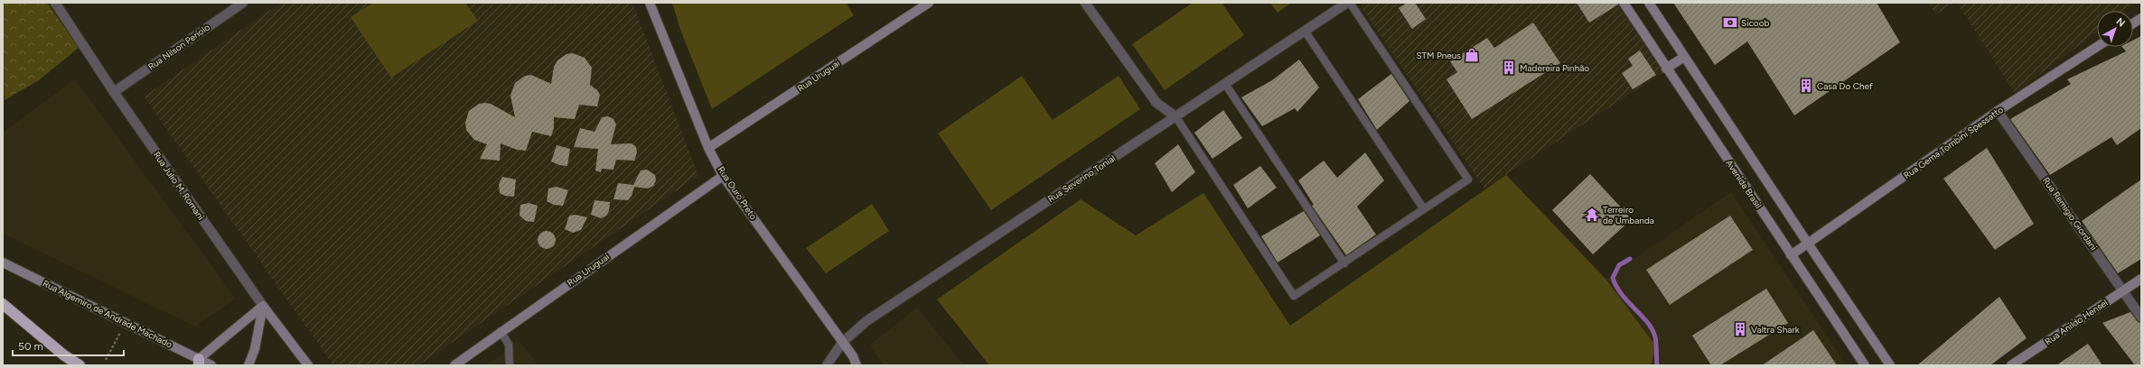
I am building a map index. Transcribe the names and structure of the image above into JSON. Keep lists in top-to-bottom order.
{
  "streets": {
    "street": [
      "Rua Nilson Periolo",
      "Rua Uruguai",
      "Rua Gema Tombini Spessatto",
      "Rua Severino Tonial",
      "Avenida Brasil",
      "Rua Julio M. Romani",
      "Rua Ouro Preto",
      "Rua Remigio Giordani",
      "Rua Algemiro de Andrade Machado",
      "Rua Anildo Hensel"
    ]
  },
  "crossings": [
    ["Rua Nilson Periolo", "Rua Julio M. Romani"],
    ["Rua Uruguai", "Rua Ouro Preto"],
    ["Rua Gema Tombini Spessatto", "Avenida Brasil"],
    ["Rua Gema Tombini Spessatto", "Rua Remigio Giordani"],
    ["Rua Severino Tonial", "Rua Ouro Preto"],
    ["Rua Remigio Giordani", "Rua Anildo Hensel"]
  ],
  "places": {
    "bank": ["Sicoob"],
    "shop": ["STM Pneus"],
    "building": ["Madereira Pinhão", "Casa Do Chef", "Valtra Shark"],
    "temple": ["Terreiro de Umbanda"]
  },
  "scale_bar": "50 m",
  "north": "top right"
}
